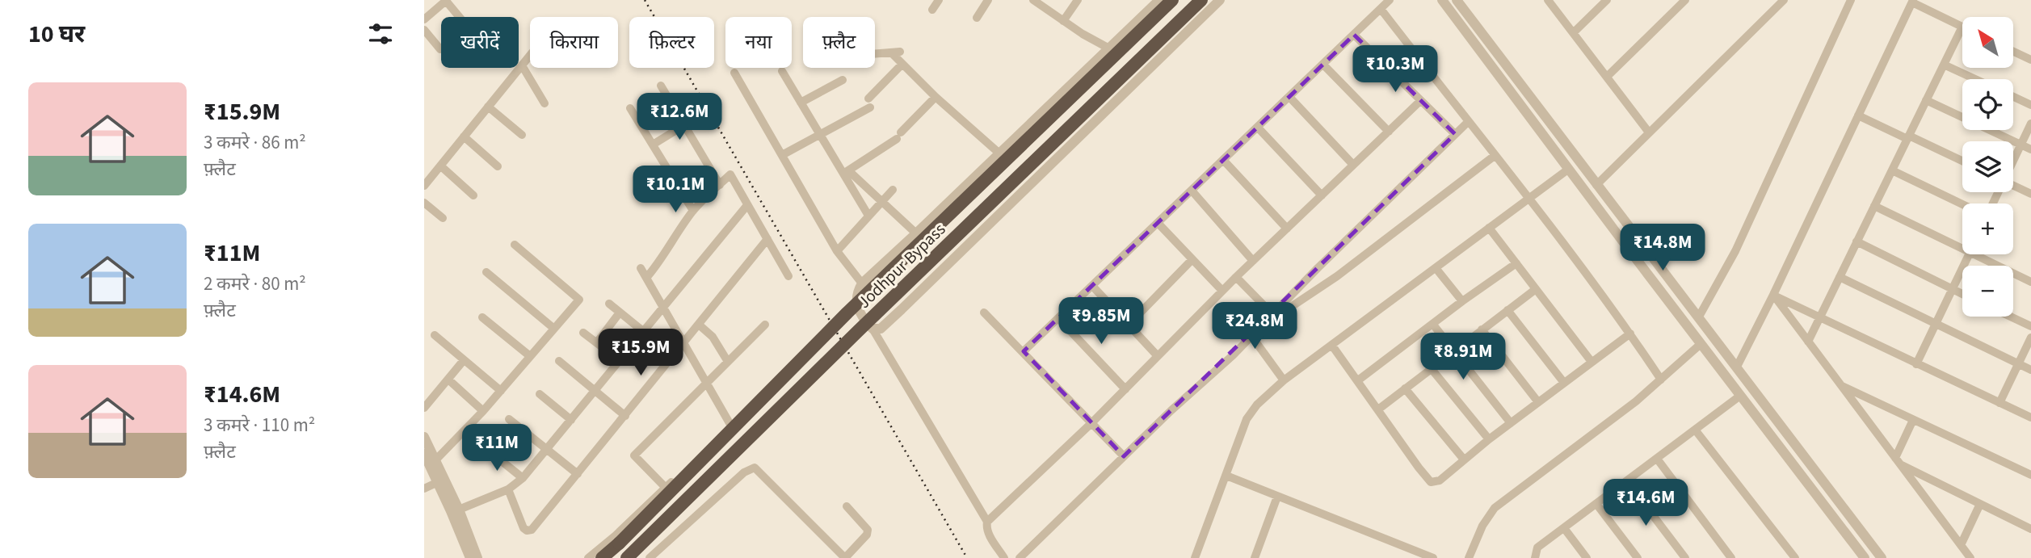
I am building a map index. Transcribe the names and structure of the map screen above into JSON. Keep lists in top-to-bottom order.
{
  "streets": {
    "highway": ["Jodhpur Bypass"]
  },
  "north": "top left",
  "page": {
    "heading": "10 घर",
    "map_buttons": ["+", "−"],
    "chip": [
      "खरीदें",
      "किराया",
      "फ़िल्टर",
      "नया",
      "फ़्लैट"
    ],
    "price": [
      "₹10.3M",
      "₹12.6M",
      "₹10.1M",
      "₹14.8M",
      "₹9.85M",
      "₹24.8M",
      "₹15.9M",
      "₹8.91M",
      "₹11M",
      "₹14.6M"
    ],
    "list": [
      {
        "name": "₹15.9M",
        "note": "3 कमरे · 86 m² · फ़्लैट"
      },
      {
        "name": "₹11M",
        "note": "2 कमरे · 80 m² · फ़्लैट"
      },
      {
        "name": "₹14.6M",
        "note": "3 कमरे · 110 m² · फ़्लैट"
      }
    ]
  }
}
